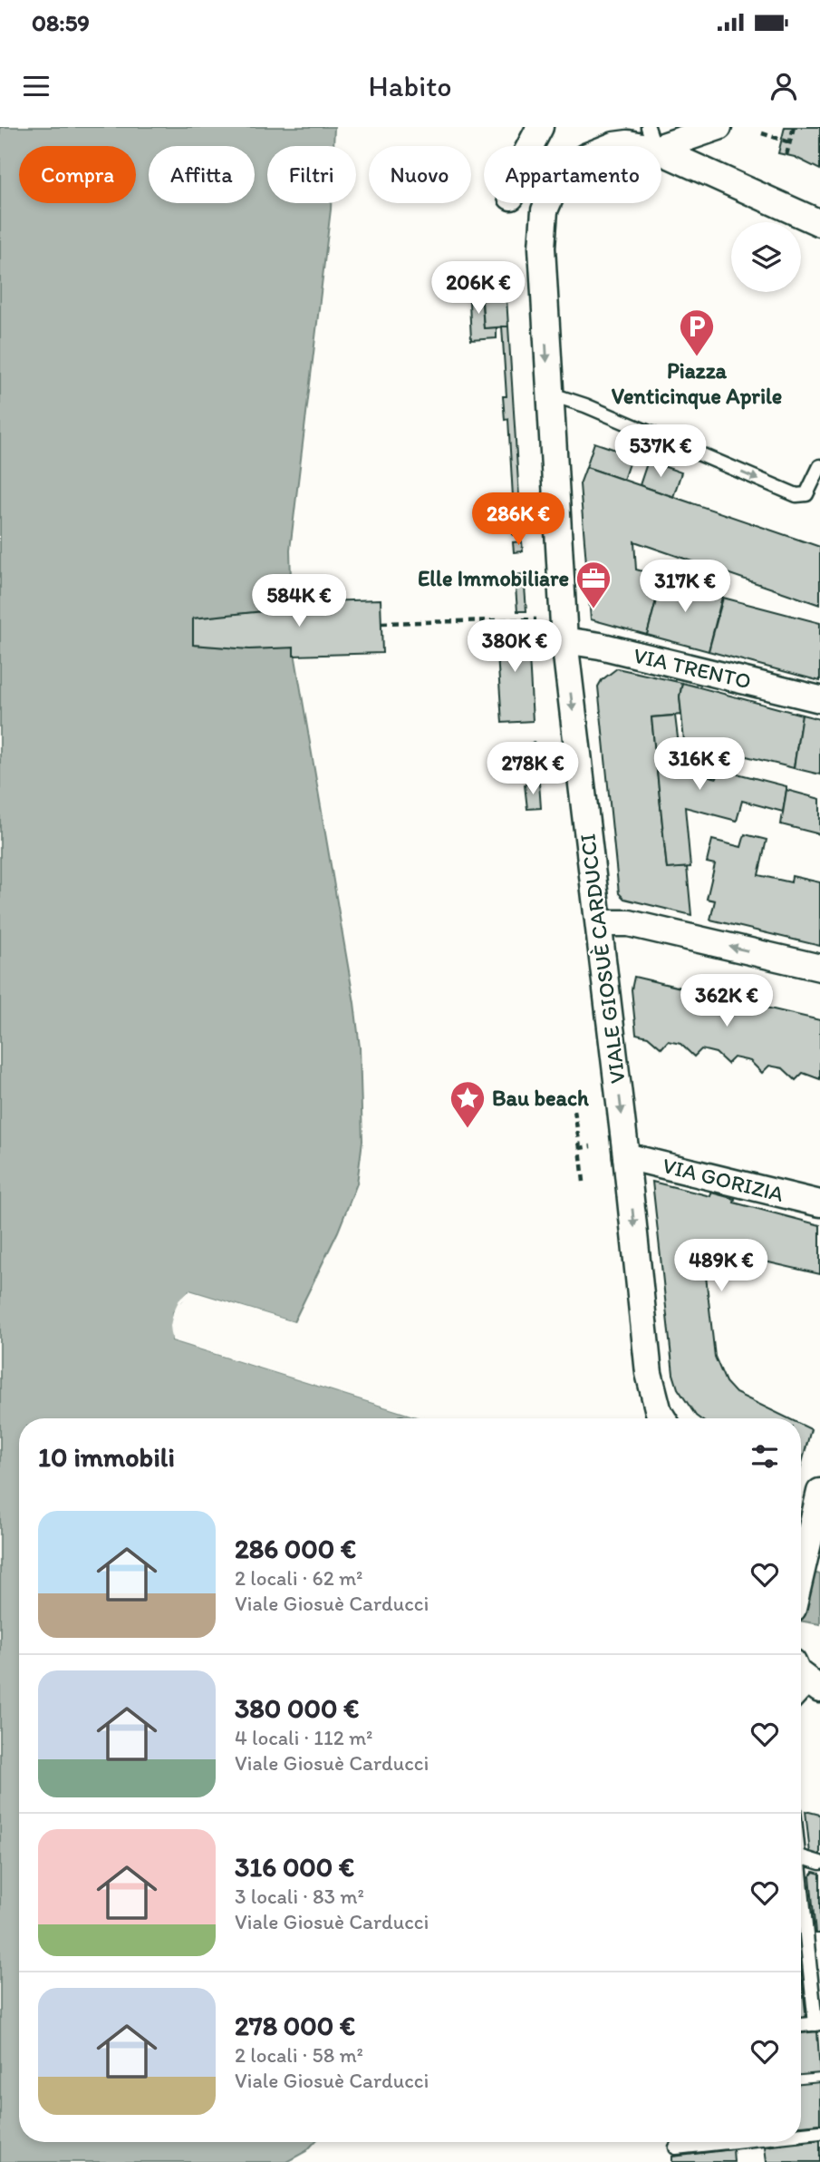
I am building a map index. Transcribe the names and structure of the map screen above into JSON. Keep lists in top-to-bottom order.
{
  "streets": {
    "street": ["VIA TRENTO", "VIALE GIOSUÈ CARDUCCI", "VIA GORIZIA"]
  },
  "crossings": [
    ["VIA TRENTO", "VIALE GIOSUÈ CARDUCCI"],
    ["VIALE GIOSUÈ CARDUCCI", "VIA GORIZIA"]
  ],
  "one_way": ["VIALE GIOSUÈ CARDUCCI"],
  "places": {
    "parking": ["Piazza Venticinque Aprile"],
    "office": ["Elle Immobiliare"],
    "place": ["Bau beach"]
  },
  "page": {
    "status": "08:59",
    "header": "Habito",
    "chip": [
      "Compra",
      "Affitta",
      "Filtri",
      "Nuovo",
      "Appartamento"
    ],
    "price": [
      "206K €",
      "537K €",
      "286K €",
      "317K €",
      "584K €",
      "380K €",
      "316K €",
      "278K €",
      "362K €",
      "489K €"
    ],
    "heading": "10 immobili",
    "list": [
      {
        "name": "286 000 €",
        "note": "2 locali · 62 m² · Viale Giosuè Carducci"
      },
      {
        "name": "380 000 €",
        "note": "4 locali · 112 m² · Viale Giosuè Carducci"
      },
      {
        "name": "316 000 €",
        "note": "3 locali · 83 m² · Viale Giosuè Carducci"
      },
      {
        "name": "278 000 €",
        "note": "2 locali · 58 m² · Viale Giosuè Carducci"
      }
    ]
  }
}
